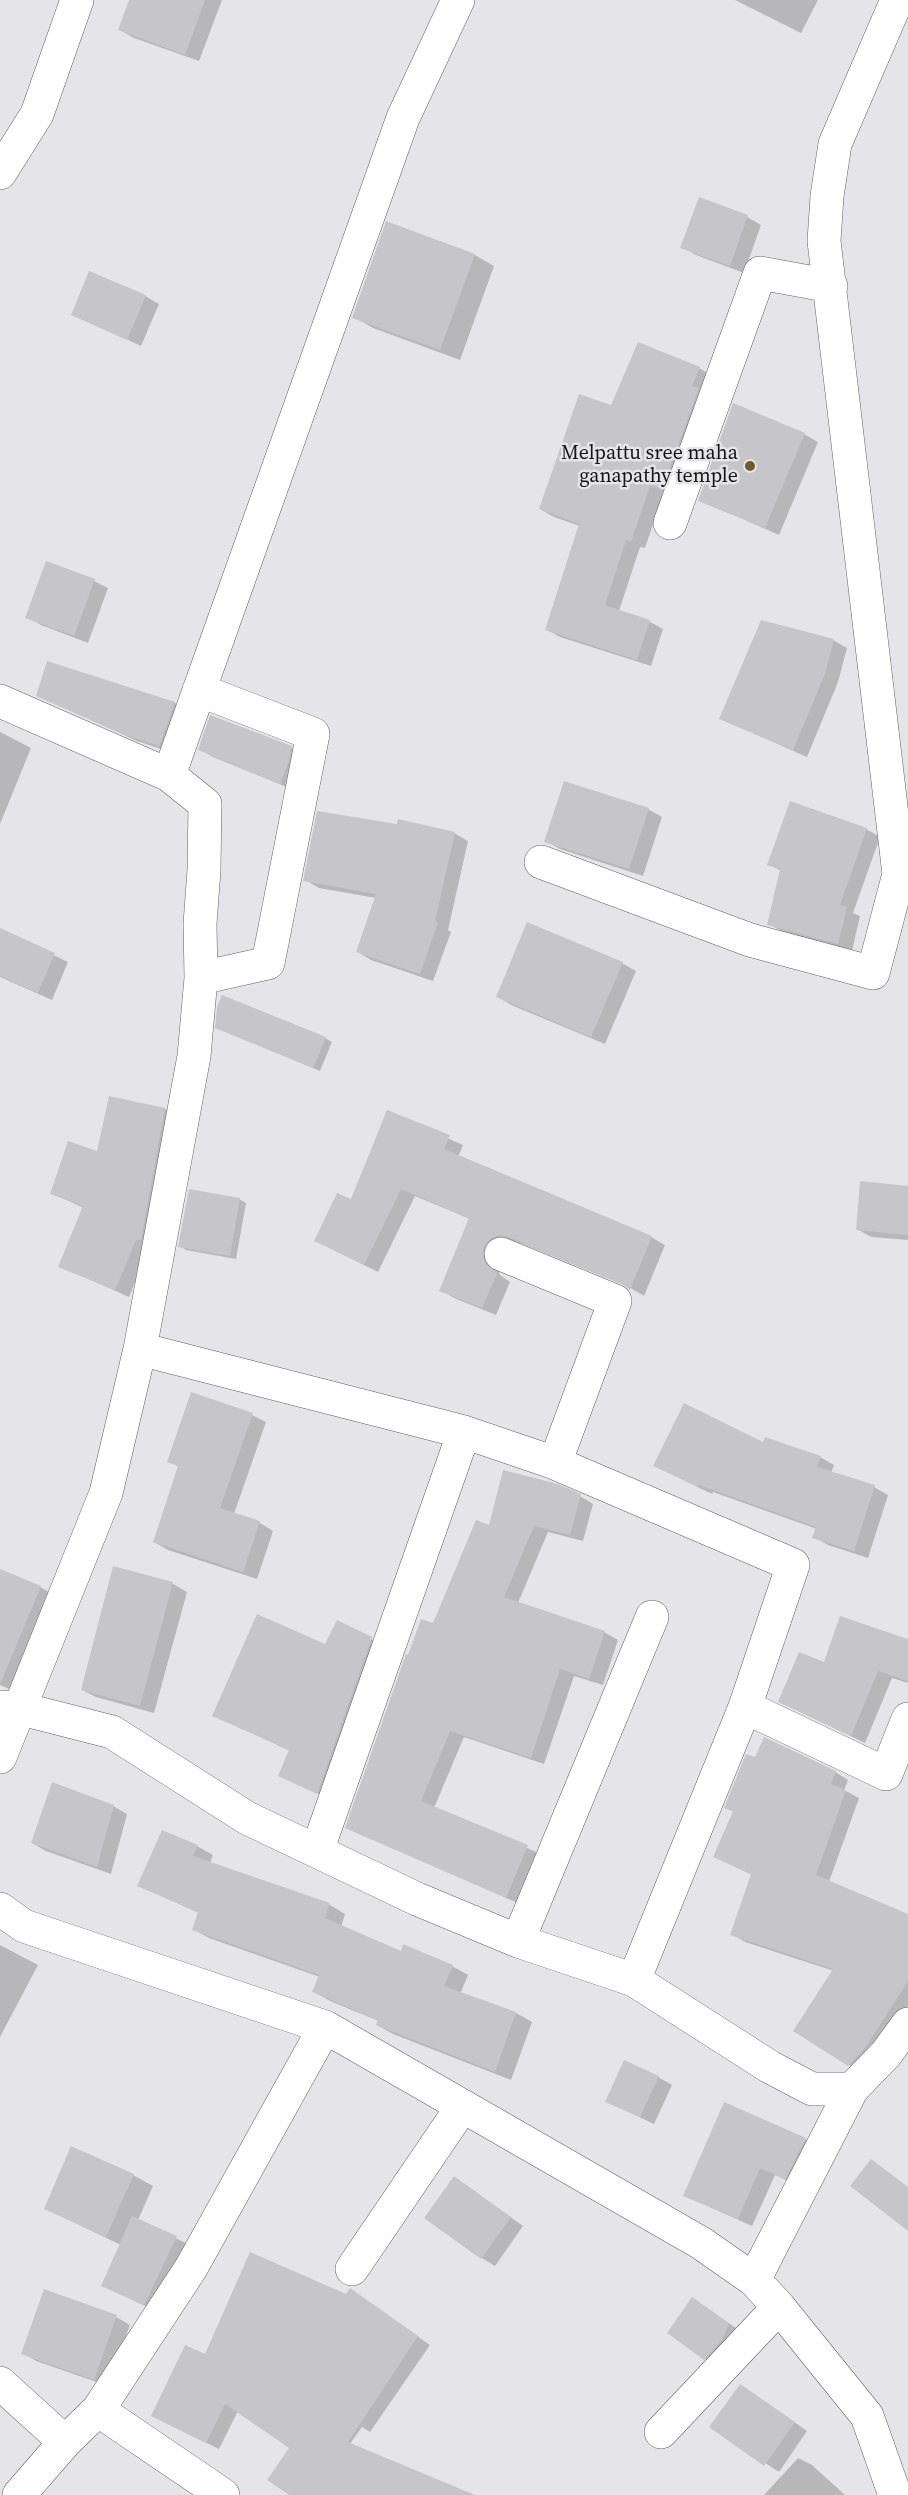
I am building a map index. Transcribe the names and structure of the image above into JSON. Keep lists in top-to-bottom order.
{
  "places": ["Melpattu sree maha ganapathy temple"]
}
